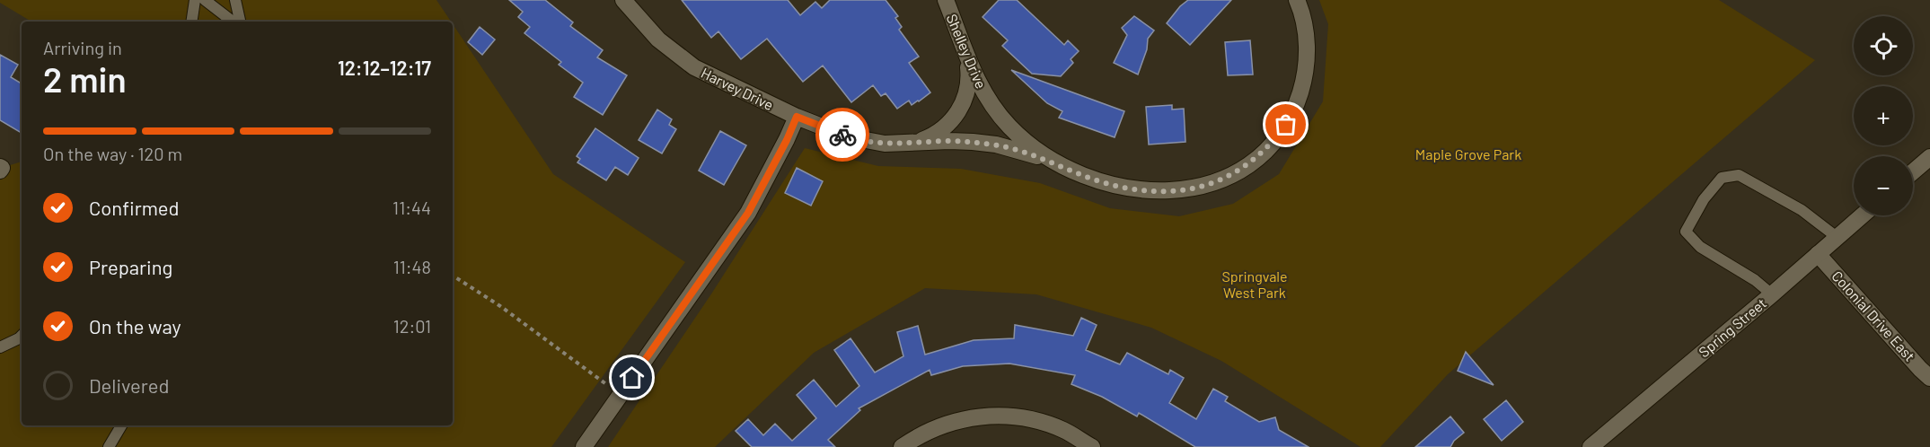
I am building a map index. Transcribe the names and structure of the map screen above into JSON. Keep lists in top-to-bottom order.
{
  "streets": {
    "street": [
      "Shelley Drive",
      "Harvey Drive",
      "Colonial Drive East",
      "Spring Street"
    ]
  },
  "crossings": [
    ["Shelley Drive", "Harvey Drive"],
    ["Colonial Drive East", "Spring Street"]
  ],
  "parks": ["Maple Grove Park", "Springvale West Park"],
  "page": {
    "map_buttons": ["+", "−"],
    "heading": ["2 min", "Arriving in", "12:12–12:17"],
    "bar": "On the way · 120 m",
    "list": [
      ["Confirmed", "11:44"],
      ["Preparing", "11:48"],
      ["On the way", "12:01"],
      "Delivered"
    ]
  }
}
